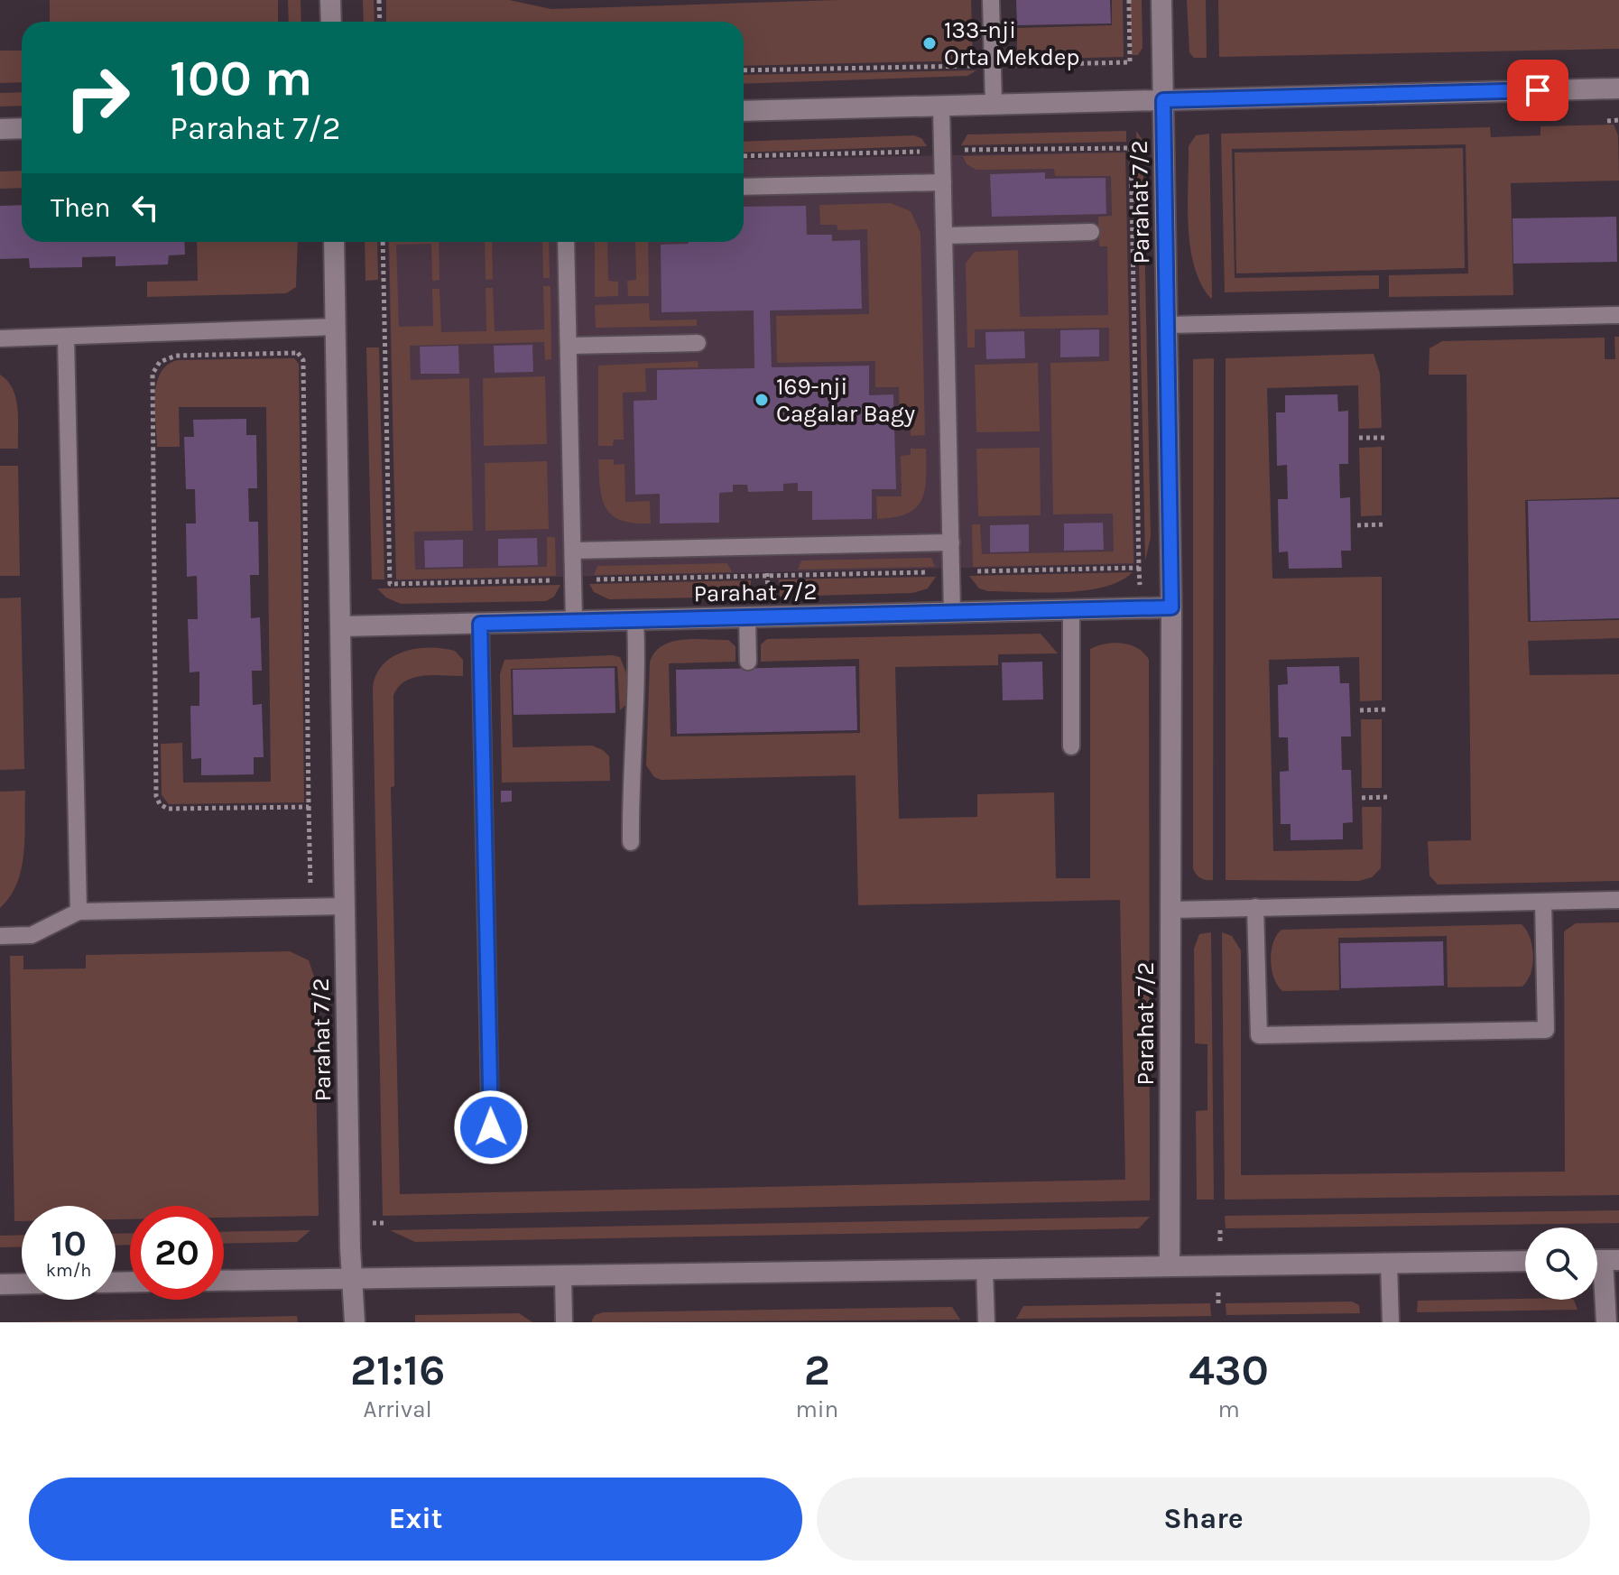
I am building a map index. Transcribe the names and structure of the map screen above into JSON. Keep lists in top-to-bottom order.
{
  "streets": {
    "street": ["Parahat 7/2"]
  },
  "places": ["133-nji Orta Mekdep", "169-nji Cagalar Bagy"],
  "page": {
    "turn": ["100 m", "Parahat 7/2"],
    "then": "Then",
    "speed": "10 km/h",
    "limit": "20",
    "eta": [
      "21:16",
      "Arrival",
      "2",
      "min",
      "430",
      "m"
    ],
    "buttons": ["Exit", "Share"]
  }
}
